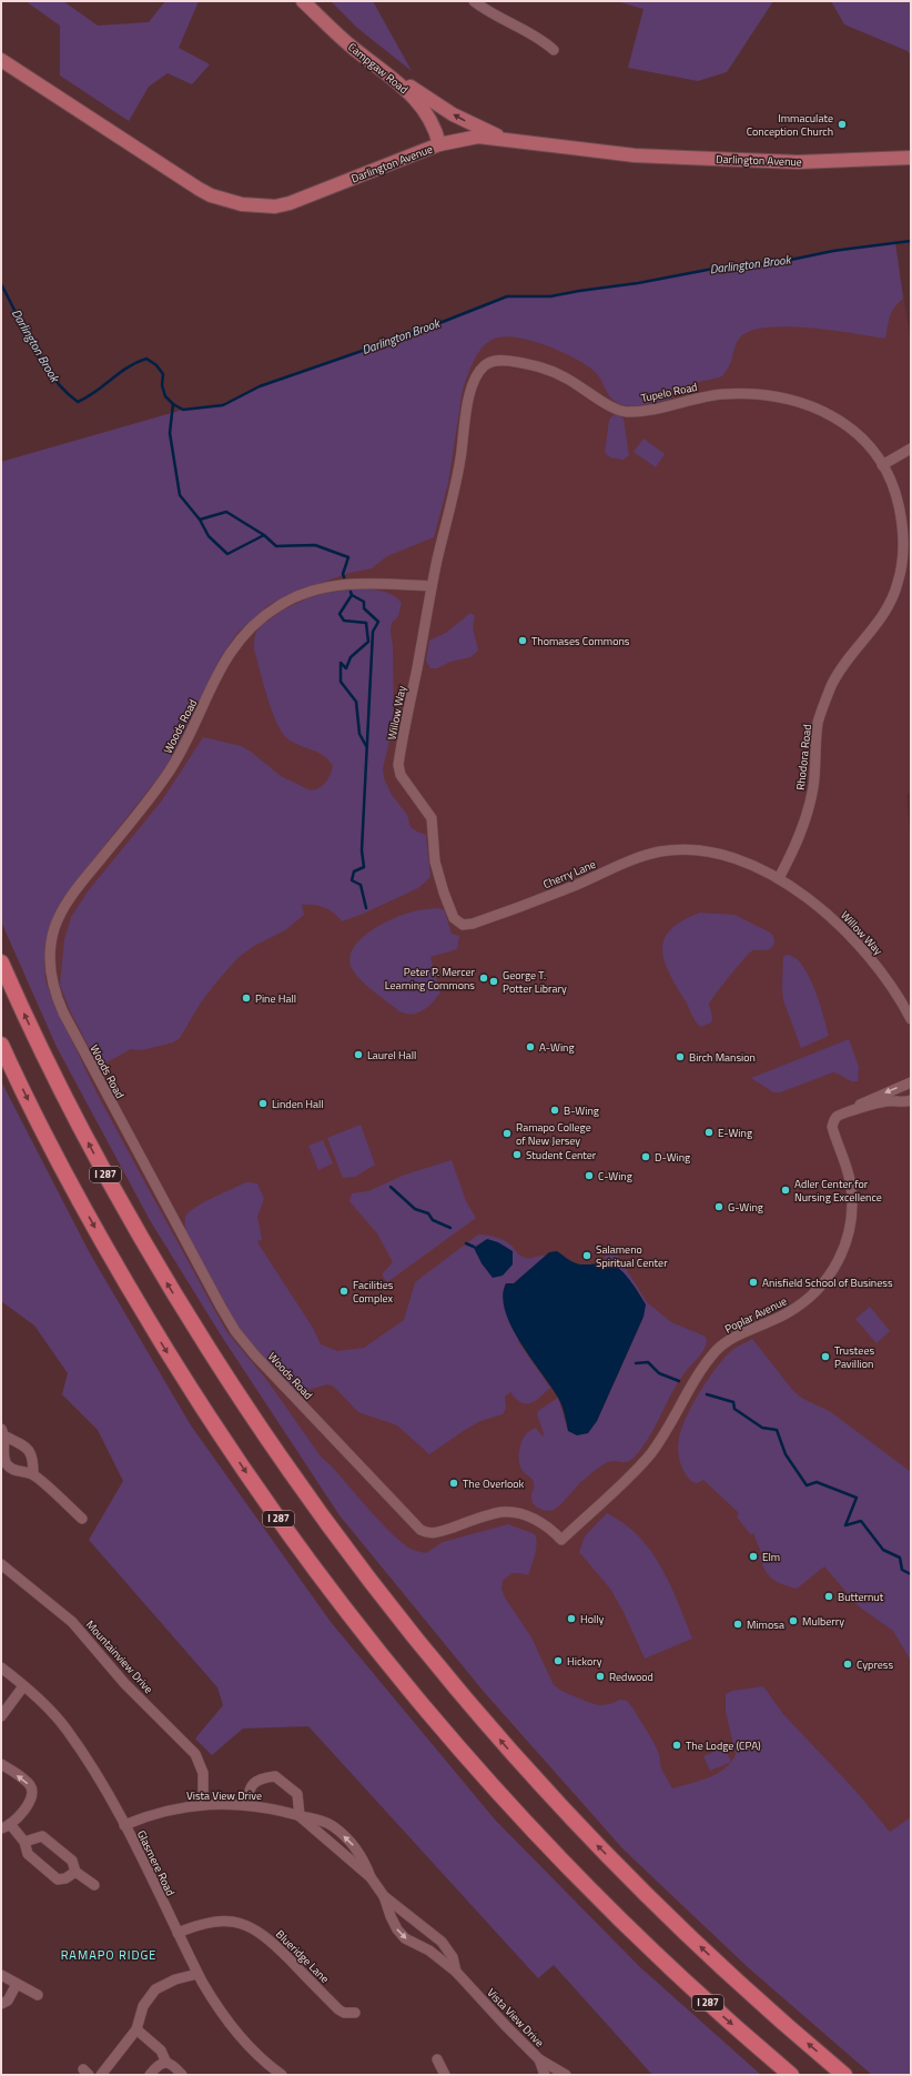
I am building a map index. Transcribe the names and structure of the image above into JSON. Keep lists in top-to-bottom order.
{
  "streets": {
    "highway": ["I 287"],
    "main road": ["Campgaw Road", "Darlington Avenue"],
    "street": [
      "Tupelo Road",
      "Willow Way",
      "Woods Road",
      "Rhodora Road",
      "Cherry Lane",
      "Poplar Avenue",
      "Mountainview Drive",
      "Vista View Drive",
      "Glasmere Road",
      "Blueridge Lane"
    ]
  },
  "crossings": [
    ["Campgaw Road", "Darlington Avenue"],
    ["Tupelo Road", "Willow Way"],
    ["Tupelo Road", "Woods Road"],
    ["Tupelo Road", "Rhodora Road"],
    ["Willow Way", "Woods Road"],
    ["Willow Way", "Rhodora Road"],
    ["Willow Way", "Cherry Lane"],
    ["Woods Road", "Poplar Avenue"],
    ["Rhodora Road", "Cherry Lane"],
    ["Mountainview Drive", "Vista View Drive"],
    ["Vista View Drive", "Glasmere Road"],
    ["Glasmere Road", "Blueridge Lane"]
  ],
  "districts": ["RAMAPO RIDGE"],
  "water": ["Darlington Brook"],
  "places": [
    "Immaculate Conception Church",
    "Thomases Commons",
    "Peter P. Mercer Learning Commons",
    "George T. Potter Library",
    "Pine Hall",
    "A-Wing",
    "Laurel Hall",
    "Birch Mansion",
    "Linden Hall",
    "B-Wing",
    "E-Wing",
    "Ramapo College of New Jersey",
    "Student Center",
    "D-Wing",
    "C-Wing",
    "Adler Center for Nursing Excellence",
    "G-Wing",
    "Salameno Spiritual Center",
    "Anisfield School of Business",
    "Facilities Complex",
    "Trustees Pavillion",
    "The Overlook",
    "Elm",
    "Butternut",
    "Holly",
    "Mulberry",
    "Mimosa",
    "Hickory",
    "Cypress",
    "Redwood",
    "The Lodge (CPA)"
  ]
}
